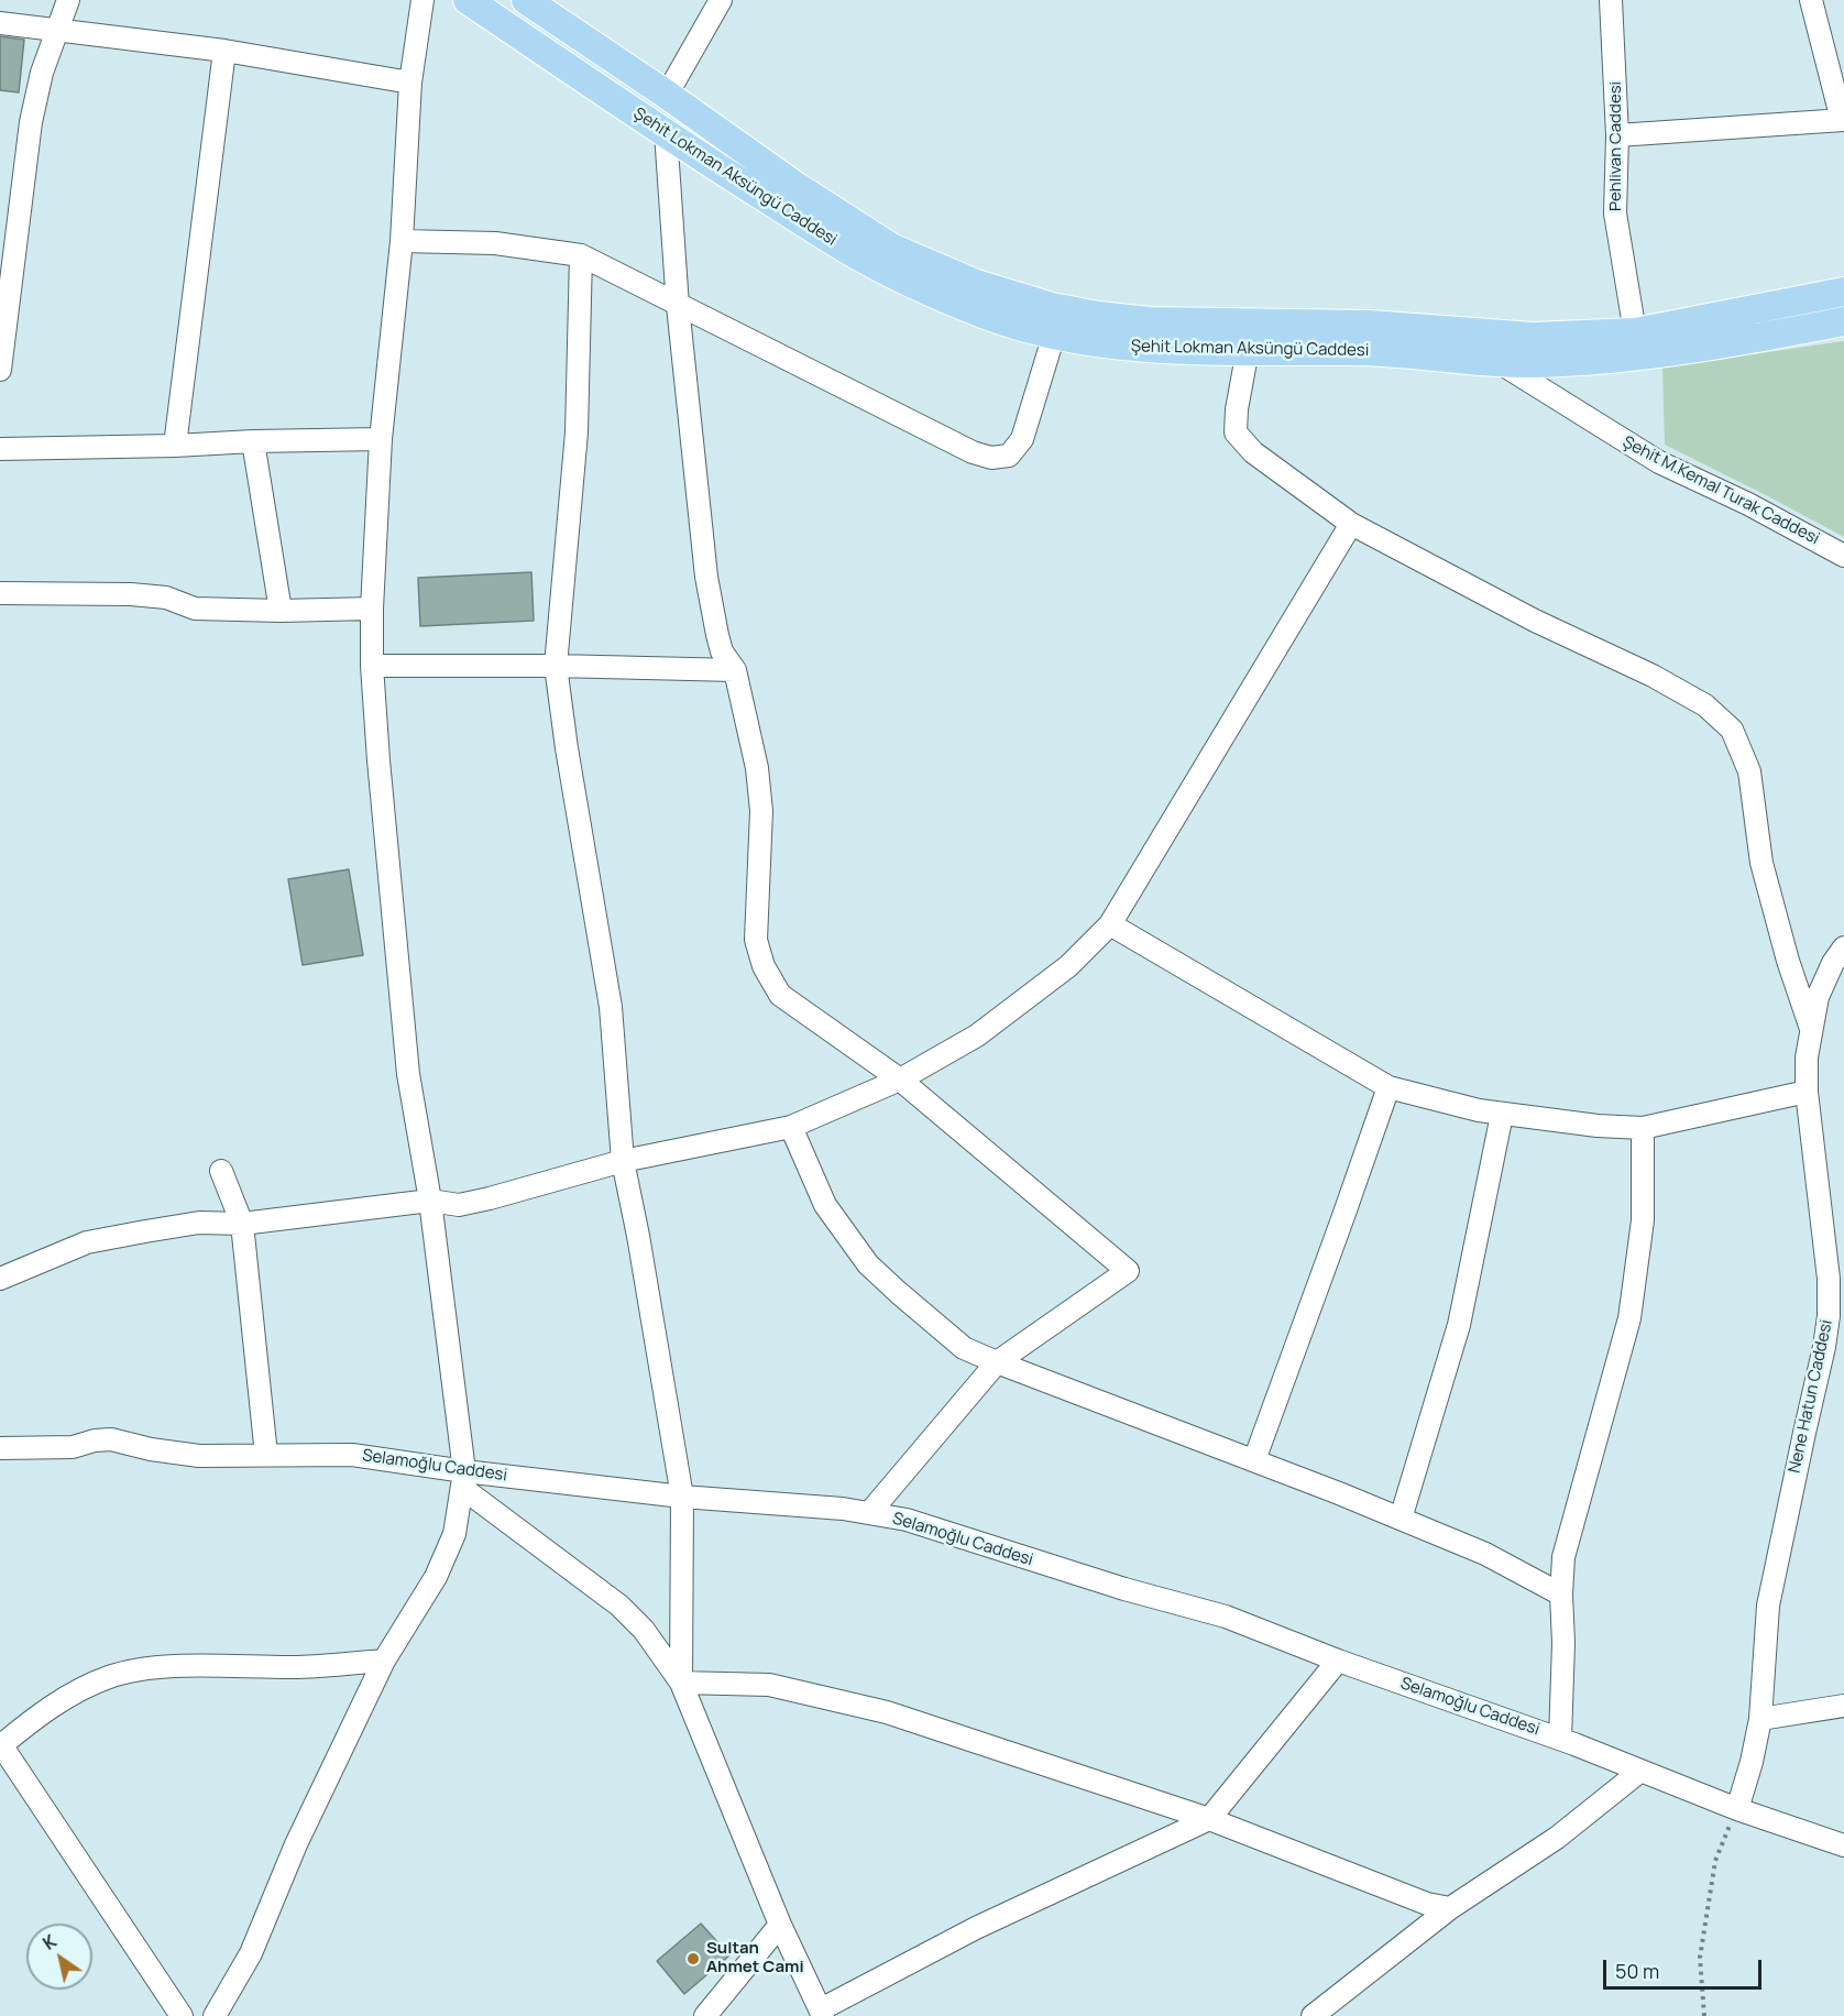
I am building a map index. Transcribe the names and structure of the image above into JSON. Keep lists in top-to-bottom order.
{
  "streets": {
    "main road": ["Şehit Lokman Aksüngü Caddesi"],
    "street": [
      "Pehlivan Caddesi",
      "Şehit M.Kemal Turak Caddesi",
      "Nene Hatun Caddesi",
      "Selamoğlu Caddesi"
    ]
  },
  "crossings": [
    ["Pehlivan Caddesi", "Şehit Lokman Aksüngü Caddesi"],
    ["Şehit Lokman Aksüngü Caddesi", "Şehit M.Kemal Turak Caddesi"],
    ["Nene Hatun Caddesi", "Selamoğlu Caddesi"]
  ],
  "places": ["Sultan Ahmet Cami"],
  "scale_bar": "50 m",
  "north": "top left"
}
